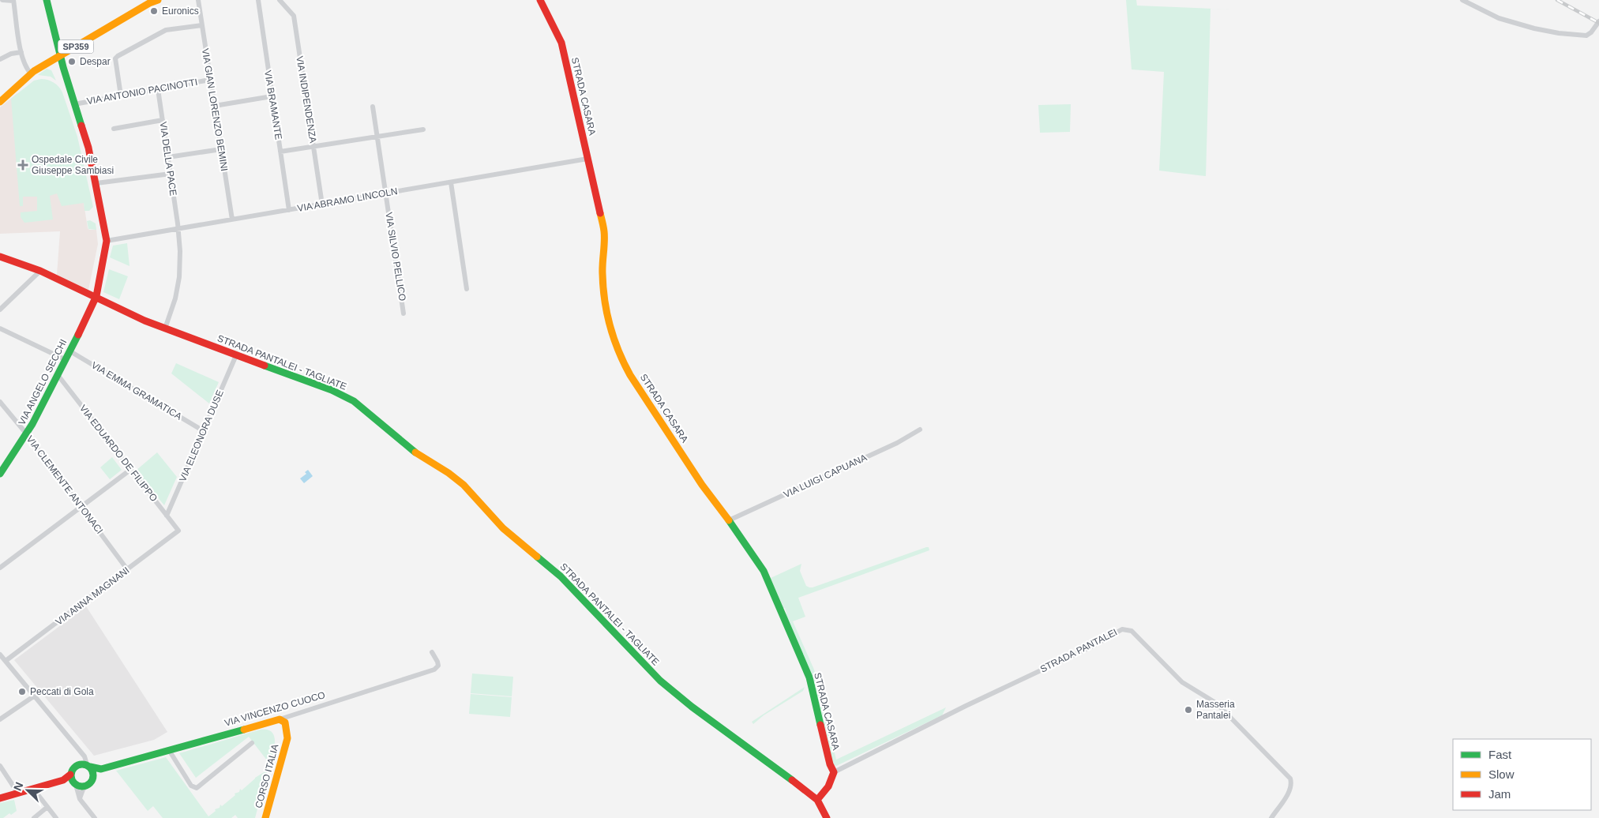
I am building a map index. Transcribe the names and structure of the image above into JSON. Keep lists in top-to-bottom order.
{
  "streets": {
    "street": [
      "SP359",
      "VIA ANTONIO PACINOTTI",
      "STRADA CASARA",
      "VIA INDIPENDENZA",
      "VIA BRAMANTE",
      "VIA GIAN LORENZO BEMINI",
      "VIA DELLA PACE",
      "VIA ABRAMO LINCOLN",
      "VIA SILVIO PELLICO",
      "STRADA PANTALEI - TAGLIATE",
      "VIA ANGELO SECCHI",
      "VIA EMMA GRAMATICA",
      "VIA ELEONORA DUSE",
      "VIA EDUARDO DE FILIPPO",
      "VIA LUIGI CAPUANA",
      "VIA CLEMENTE ANTONACI",
      "VIA ANNA MAGNANI",
      "STRADA PANTALEI",
      "VIA VINCENZO CUOCO",
      "CORSO ITALIA"
    ]
  },
  "crossings": [
    ["SP359", "VIA ANGELO SECCHI"],
    ["VIA ANTONIO PACINOTTI", "VIA GIAN LORENZO BEMINI"],
    ["VIA ANTONIO PACINOTTI", "VIA DELLA PACE"],
    ["VIA ANTONIO PACINOTTI", "VIA ANGELO SECCHI"],
    ["STRADA CASARA", "VIA ABRAMO LINCOLN"],
    ["STRADA CASARA", "VIA LUIGI CAPUANA"],
    ["STRADA CASARA", "STRADA PANTALEI"],
    ["VIA INDIPENDENZA", "VIA ABRAMO LINCOLN"],
    ["VIA BRAMANTE", "VIA ABRAMO LINCOLN"],
    ["VIA GIAN LORENZO BEMINI", "VIA ABRAMO LINCOLN"],
    ["VIA DELLA PACE", "VIA ABRAMO LINCOLN"],
    ["VIA DELLA PACE", "STRADA PANTALEI - TAGLIATE"],
    ["VIA ABRAMO LINCOLN", "VIA SILVIO PELLICO"],
    ["VIA ABRAMO LINCOLN", "VIA ANGELO SECCHI"],
    ["STRADA PANTALEI - TAGLIATE", "VIA ANGELO SECCHI"],
    ["STRADA PANTALEI - TAGLIATE", "VIA ELEONORA DUSE"],
    ["VIA ANGELO SECCHI", "VIA EMMA GRAMATICA"],
    ["VIA ANGELO SECCHI", "VIA EDUARDO DE FILIPPO"],
    ["VIA ANGELO SECCHI", "VIA CLEMENTE ANTONACI"],
    ["VIA EMMA GRAMATICA", "VIA ELEONORA DUSE"],
    ["VIA ELEONORA DUSE", "VIA EDUARDO DE FILIPPO"],
    ["VIA EDUARDO DE FILIPPO", "VIA ANNA MAGNANI"],
    ["VIA CLEMENTE ANTONACI", "VIA ANNA MAGNANI"],
    ["VIA VINCENZO CUOCO", "CORSO ITALIA"]
  ],
  "places": {
    "other": [
      "Euronics",
      "Despar",
      "Peccati di Gola",
      "Masseria Pantalei"
    ],
    "health": ["Ospedale Civile Giuseppe Sambiasi"]
  },
  "legend": ["Fast", "Slow", "Jam"],
  "north": "top left"
}
